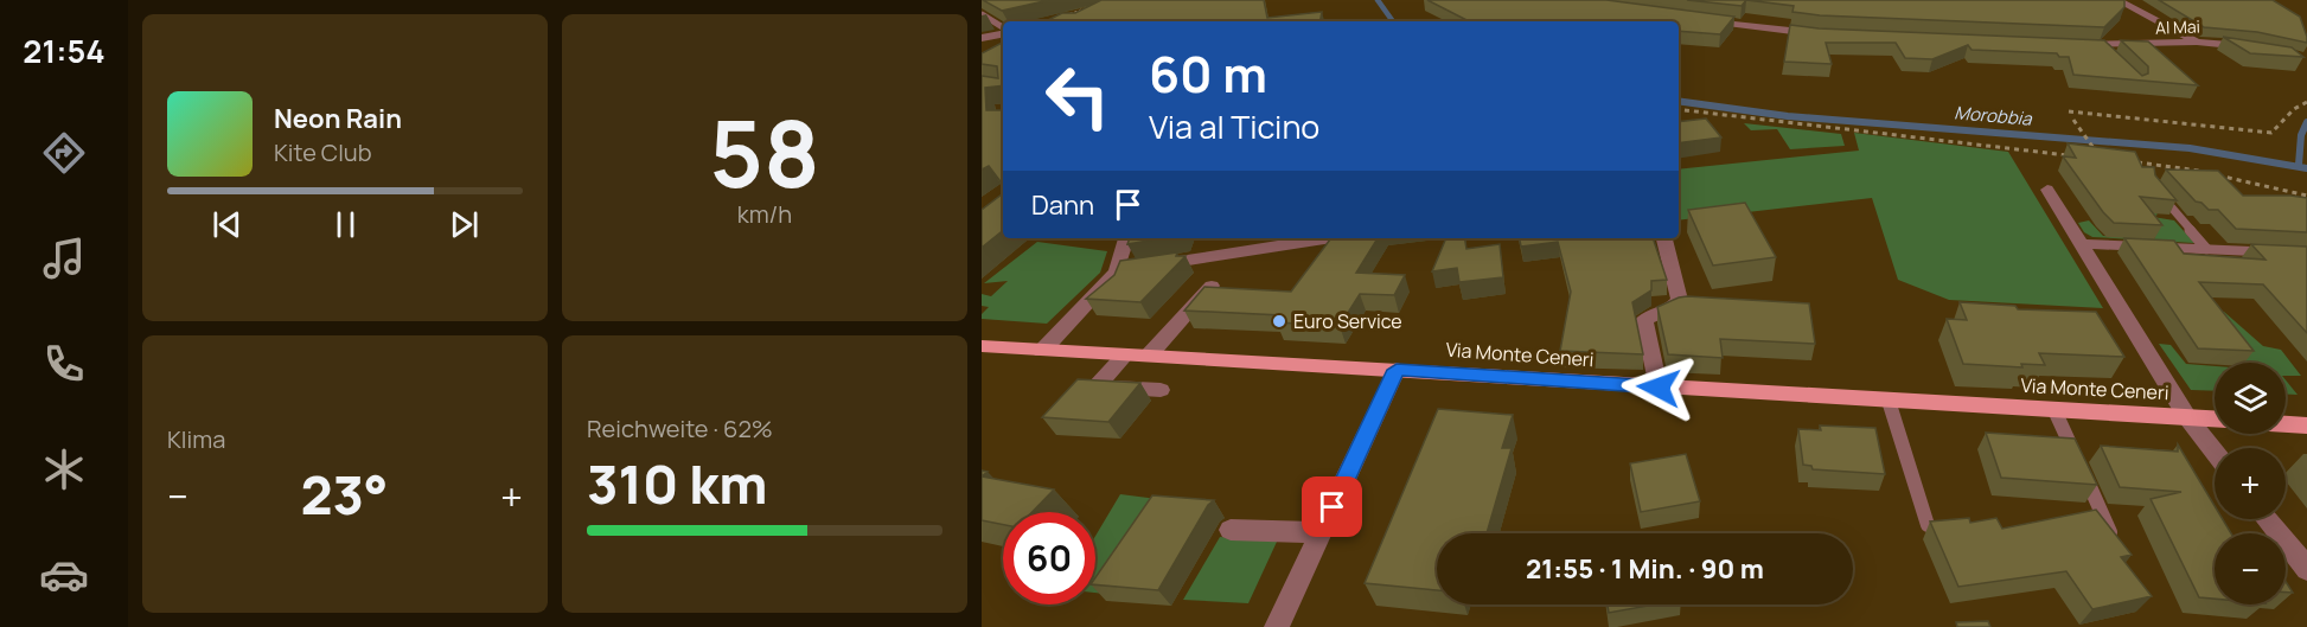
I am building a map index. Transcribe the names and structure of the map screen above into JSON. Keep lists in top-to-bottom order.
{
  "streets": {
    "main road": ["Via Monte Ceneri"],
    "street": ["Al Mai"]
  },
  "water": ["Morobbia"],
  "places": ["Euro Service"],
  "page": {
    "tabs": "21:54",
    "tile": [
      ["58", "km/h"],
      "Klima",
      ["Reichweite · 62%", "310 km"]
    ],
    "turn": ["60 m", "Via al Ticino"],
    "song": ["Neon Rain", "Kite Club"],
    "then": "Dann",
    "map_buttons": ["+", "−"],
    "heat": ["−", "23°", "+"],
    "limit": "60",
    "trip": "21:55 · 1 Min. · 90 m"
  }
}
